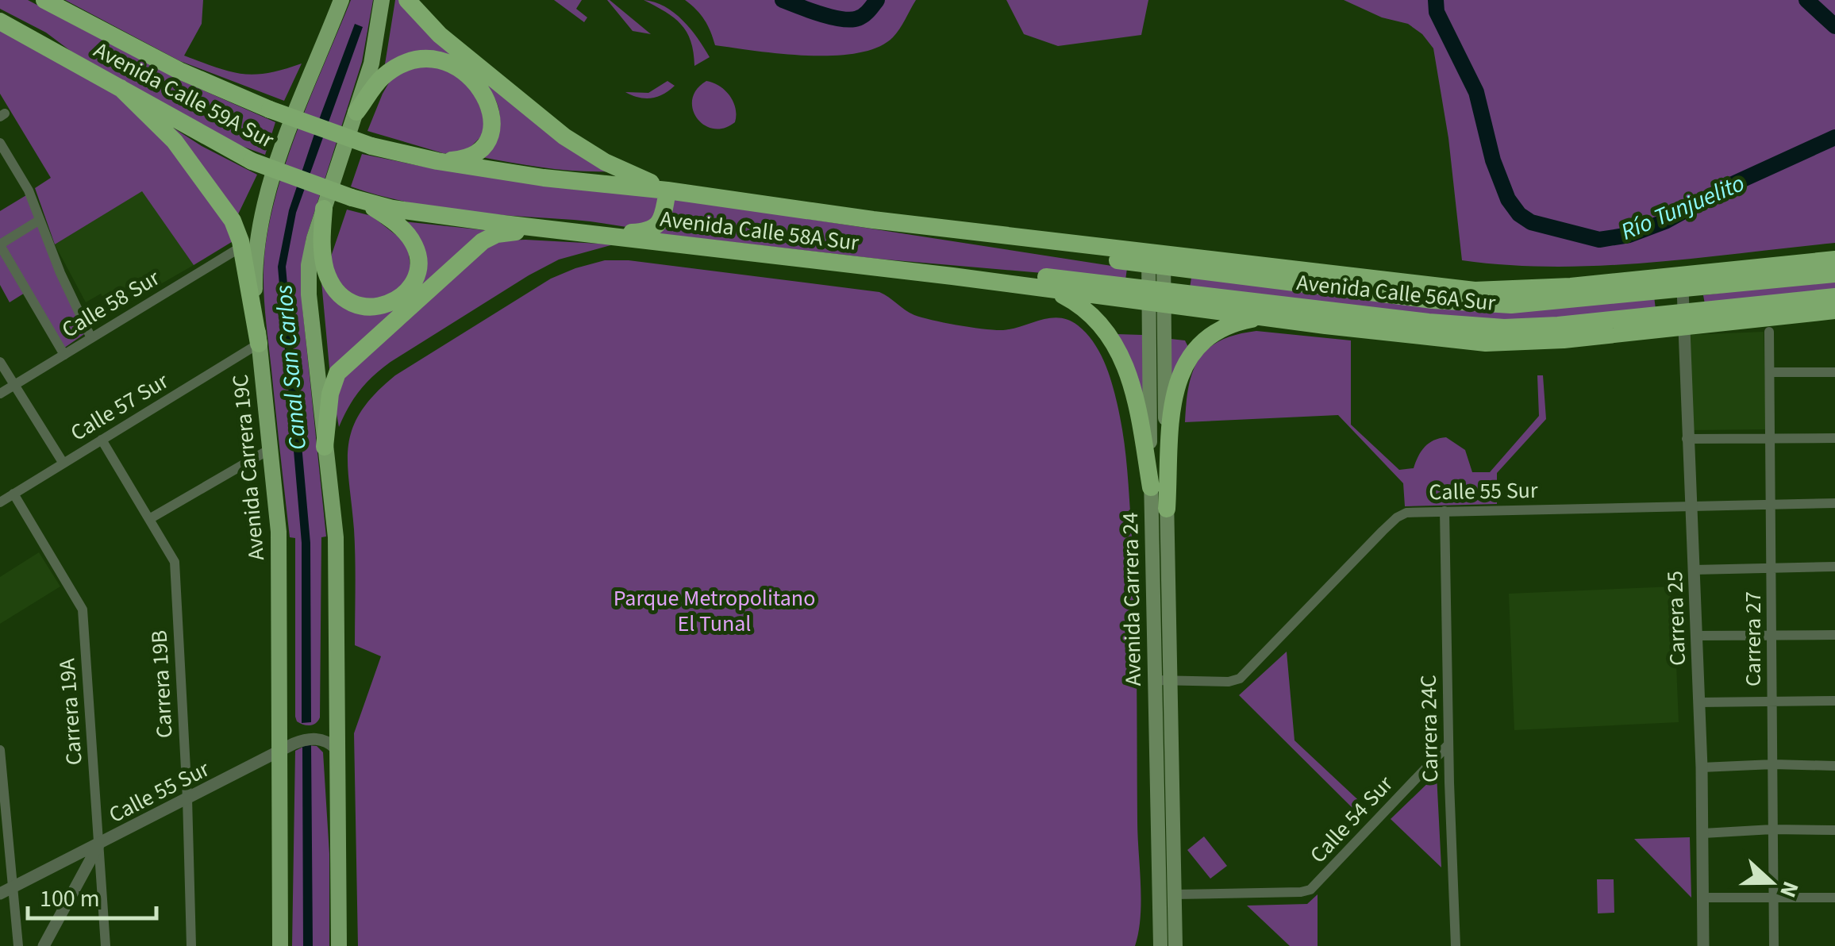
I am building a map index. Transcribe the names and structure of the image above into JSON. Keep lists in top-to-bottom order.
{
  "streets": {
    "highway": ["Avenida Calle 59A Sur", "Avenida Calle 58A Sur", "Avenida Calle 56A Sur"],
    "main road": ["Avenida Carrera 19C", "Avenida Carrera 24"],
    "street": [
      "Calle 58 Sur",
      "Calle 57 Sur",
      "Calle 55 Sur",
      "Carrera 25",
      "Carrera 27",
      "Carrera 19B",
      "Carrera 19A",
      "Carrera 24C",
      "Calle 54 Sur"
    ]
  },
  "crossings": [
    ["Avenida Calle 59A Sur", "Avenida Calle 58A Sur"],
    ["Avenida Calle 58A Sur", "Avenida Calle 56A Sur"],
    ["Avenida Calle 58A Sur", "Avenida Carrera 24"],
    ["Avenida Calle 56A Sur", "Avenida Carrera 24"],
    ["Avenida Calle 56A Sur", "Carrera 25"],
    ["Calle 57 Sur", "Avenida Carrera 19C"],
    ["Calle 57 Sur", "Carrera 19B"],
    ["Calle 57 Sur", "Carrera 19A"],
    ["Avenida Carrera 19C", "Calle 55 Sur"],
    ["Calle 55 Sur", "Avenida Carrera 24"],
    ["Calle 55 Sur", "Carrera 25"],
    ["Calle 55 Sur", "Carrera 27"],
    ["Calle 55 Sur", "Carrera 19B"],
    ["Calle 55 Sur", "Carrera 19A"],
    ["Calle 55 Sur", "Carrera 24C"],
    ["Avenida Carrera 24", "Calle 54 Sur"],
    ["Carrera 24C", "Calle 54 Sur"]
  ],
  "water": ["Río Tunjuelito", "Canal San Carlos"],
  "parks": ["Parque Metropolitano El Tunal"],
  "scale_bar": "100 m",
  "north": "right"
}
